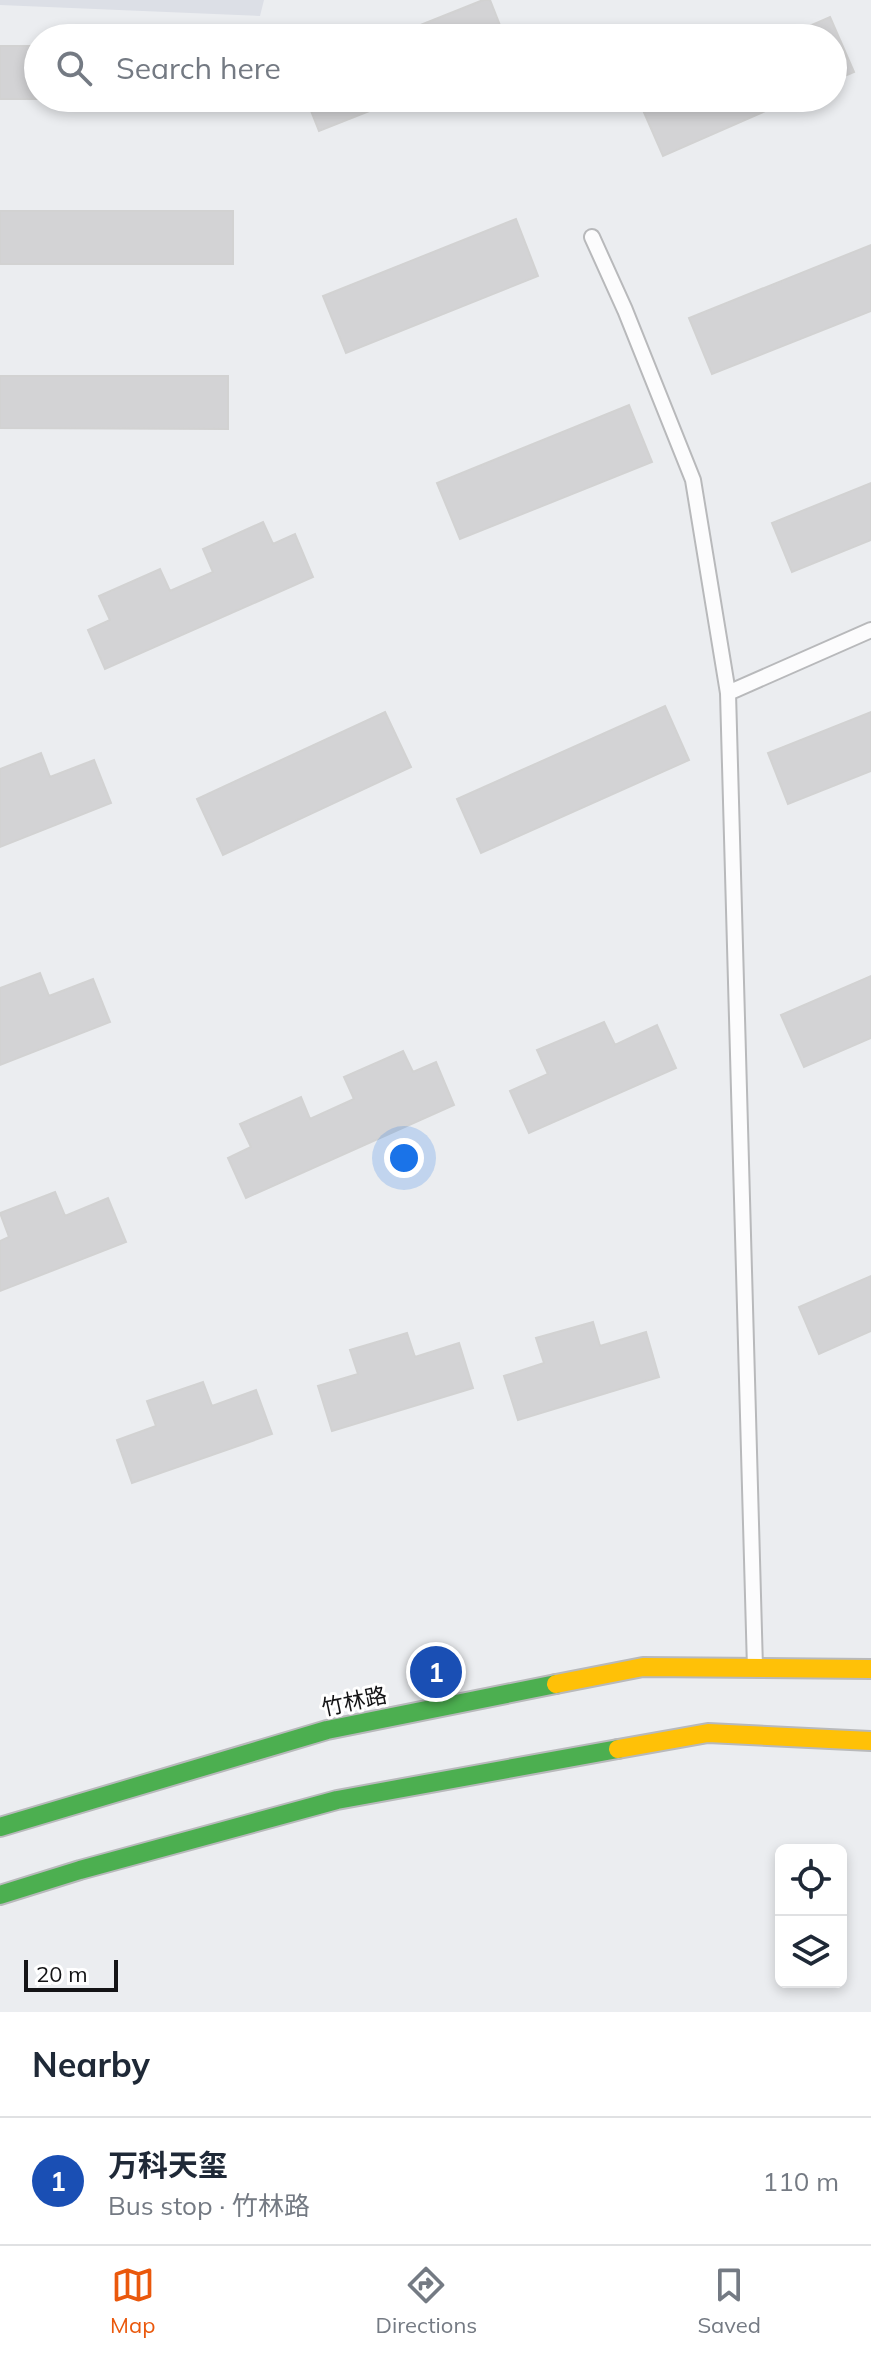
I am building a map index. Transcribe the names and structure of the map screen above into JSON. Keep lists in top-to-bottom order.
{
  "streets": {
    "main road": ["竹林路"]
  },
  "scale_bar": "20 m",
  "page": {
    "search": "Search here",
    "pins": "1",
    "scale": "20 m",
    "heading": "Nearby",
    "list": [
      {
        "mark": "1",
        "name": "万科天玺",
        "note": "Bus stop · 竹林路",
        "value": "110 m"
      }
    ],
    "nav": ["Map", "Directions", "Saved"]
  }
}
